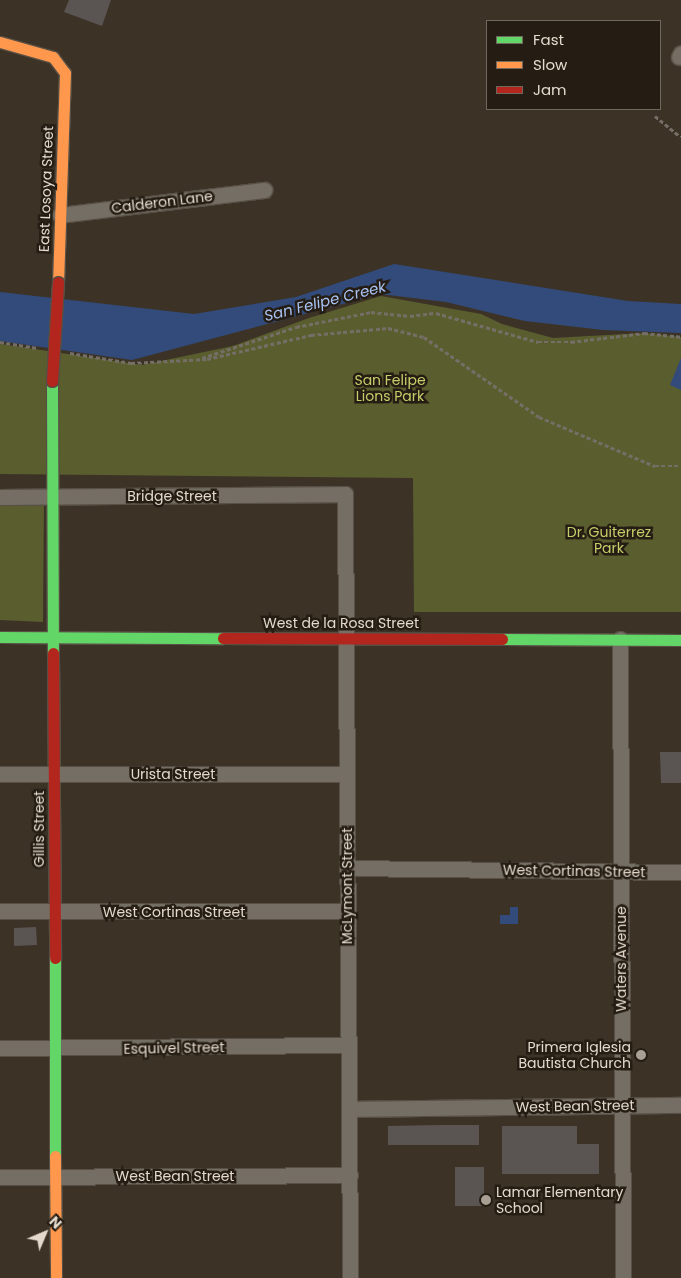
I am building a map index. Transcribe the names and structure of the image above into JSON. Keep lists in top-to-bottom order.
{
  "streets": {
    "street": [
      "East Losoya Street",
      "Calderon Lane",
      "Bridge Street",
      "West de la Rosa Street",
      "Urista Street",
      "Gillis Street",
      "West Cortinas Street",
      "McLymont Street",
      "Waters Avenue",
      "Esquivel Street",
      "West Bean Street"
    ]
  },
  "crossings": [
    ["East Losoya Street", "Calderon Lane"],
    ["East Losoya Street", "Gillis Street"],
    ["Bridge Street", "Gillis Street"],
    ["Bridge Street", "McLymont Street"],
    ["West de la Rosa Street", "Gillis Street"],
    ["West de la Rosa Street", "McLymont Street"],
    ["West de la Rosa Street", "Waters Avenue"],
    ["Urista Street", "Gillis Street"],
    ["Urista Street", "McLymont Street"],
    ["Gillis Street", "West Cortinas Street"],
    ["Gillis Street", "Esquivel Street"],
    ["Gillis Street", "West Bean Street"],
    ["West Cortinas Street", "McLymont Street"],
    ["West Cortinas Street", "Waters Avenue"],
    ["McLymont Street", "Esquivel Street"],
    ["McLymont Street", "West Bean Street"],
    ["Waters Avenue", "West Bean Street"]
  ],
  "water": ["San Felipe Creek"],
  "parks": ["San Felipe Lions Park", "Dr. Guiterrez Park"],
  "places": ["Primera Iglesia Bautista Church", "Lamar Elementary School"],
  "legend": ["Fast", "Slow", "Jam"],
  "north": "top right"
}
